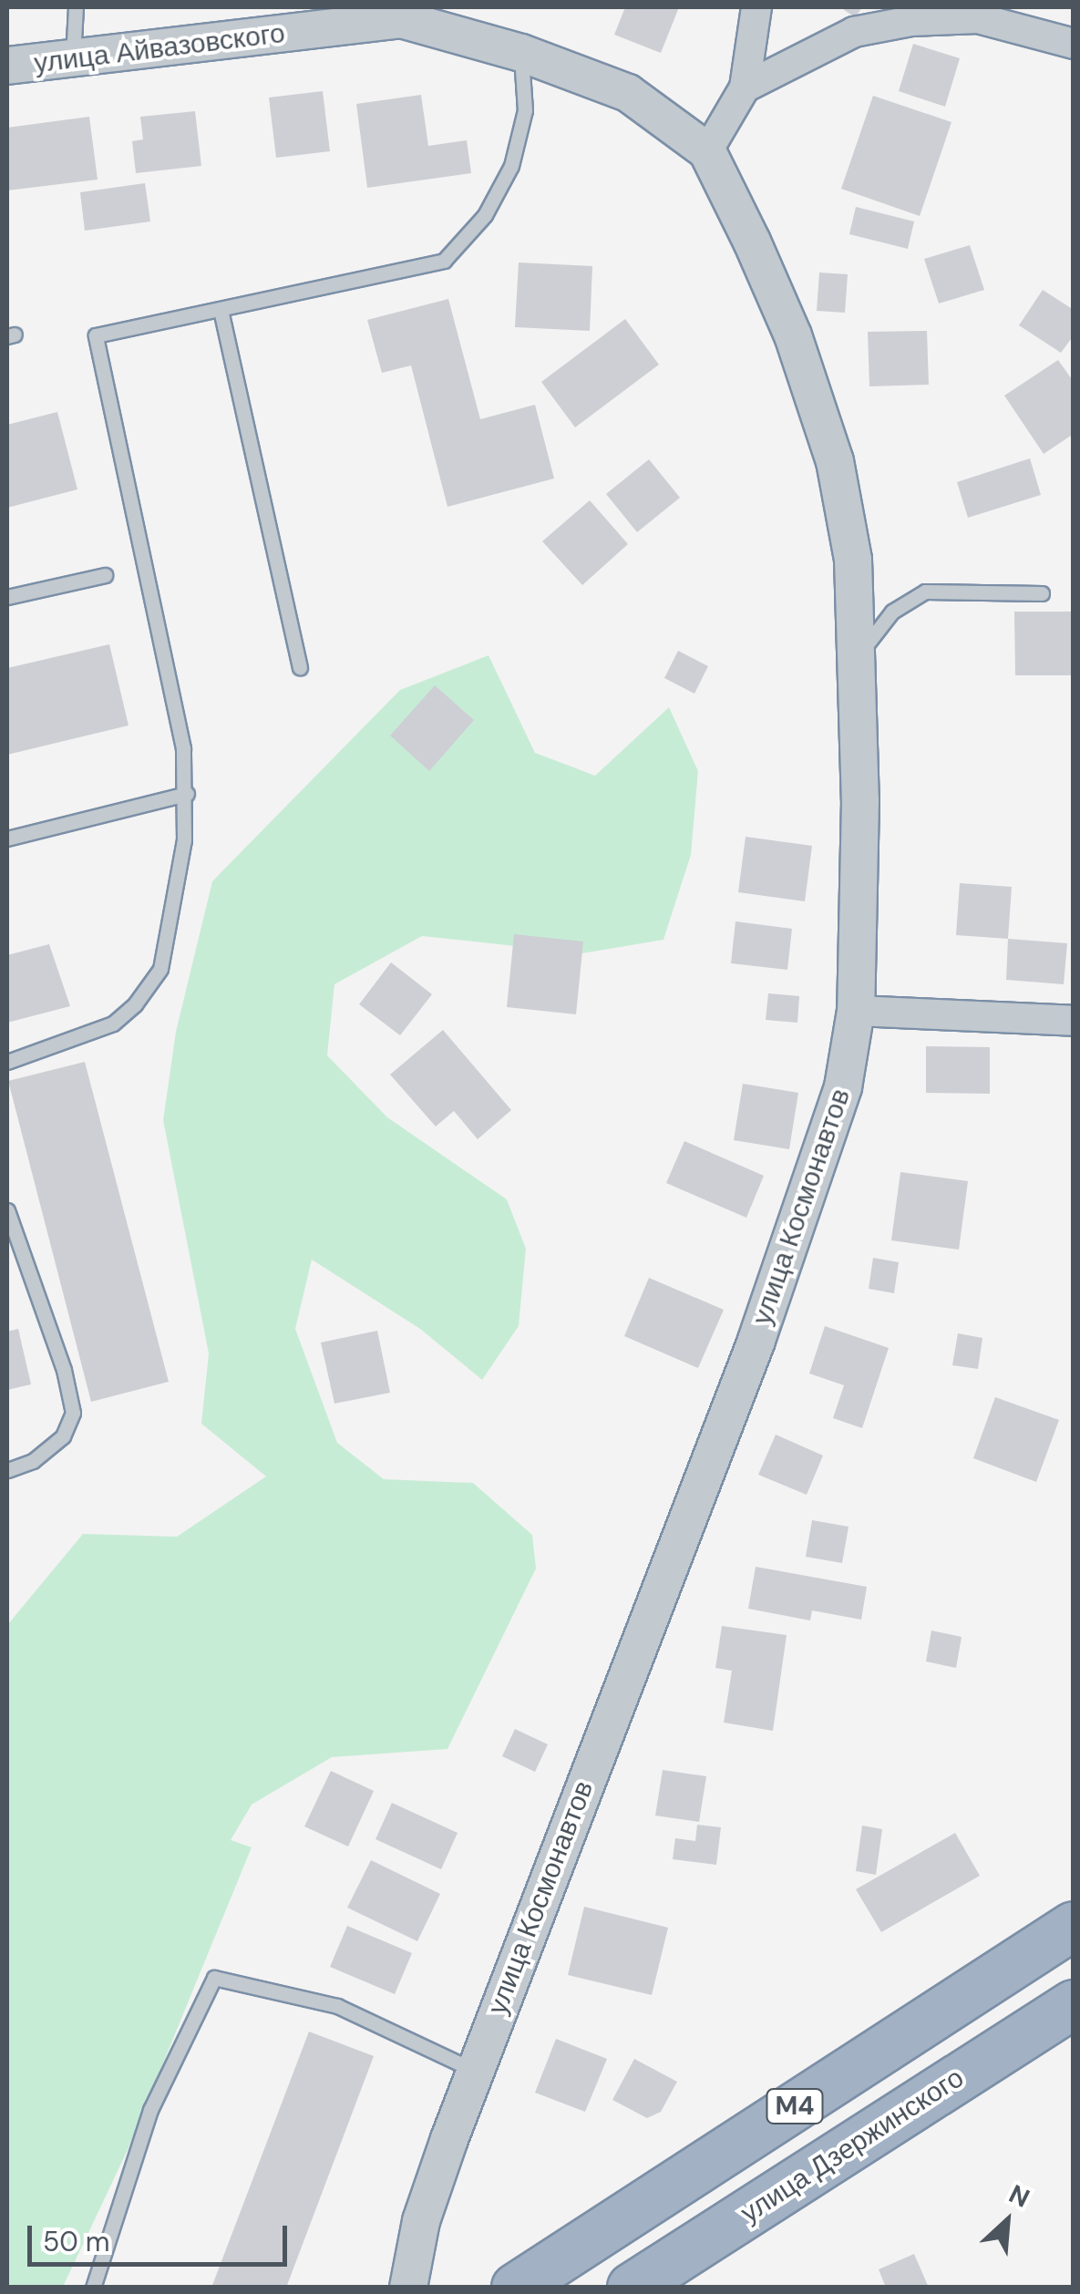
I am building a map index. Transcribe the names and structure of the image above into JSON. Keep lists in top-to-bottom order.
{
  "streets": {
    "highway": ["M4", "улица Дзержинского"],
    "street": ["улица Айвазовского", "улица Космонавтов"]
  },
  "crossings": [
    ["улица Айвазовского", "улица Космонавтов"]
  ],
  "scale_bar": "50 m",
  "north": "top right"
}
